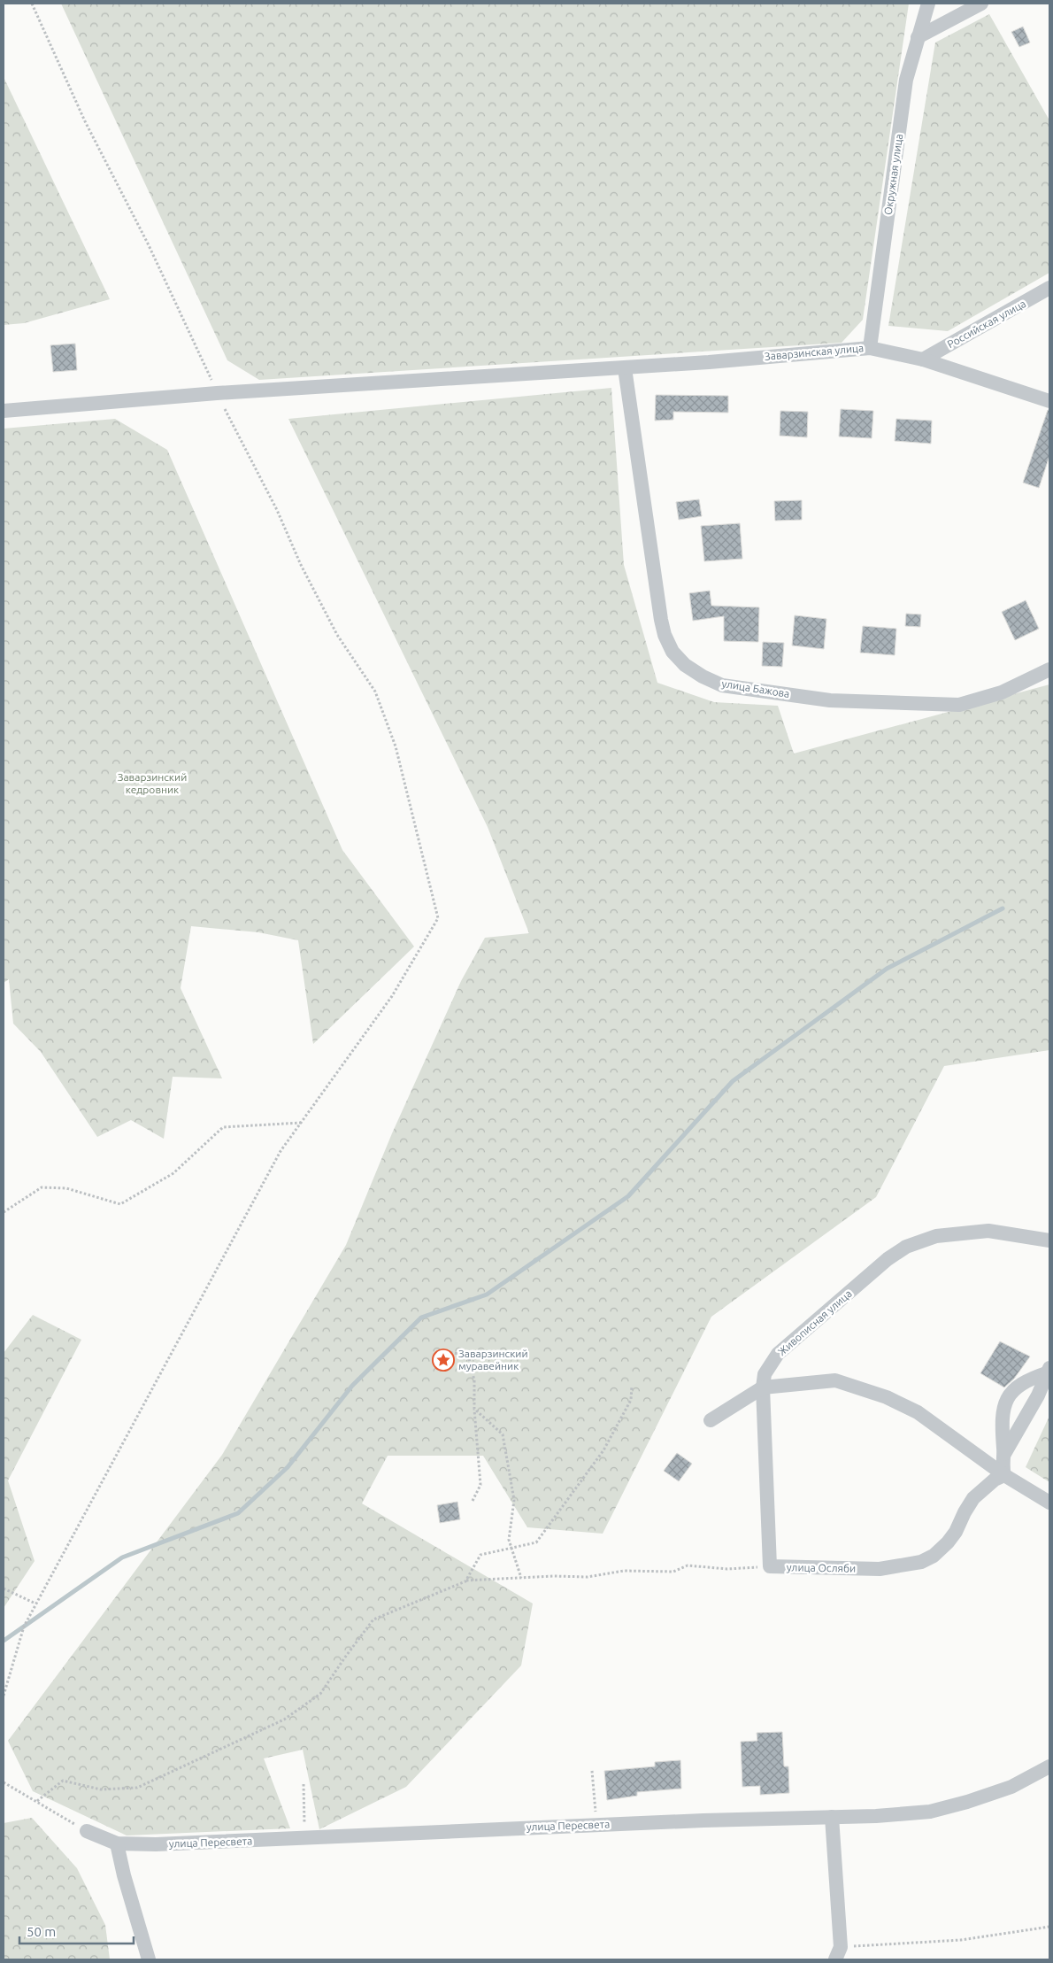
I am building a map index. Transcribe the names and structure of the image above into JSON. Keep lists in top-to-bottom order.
{
  "streets": {
    "street": [
      "Окружная улица",
      "Российская улица",
      "Заварзинская улица",
      "улица Бажова",
      "Живописная улица",
      "улица Осляби",
      "улица Пересвета"
    ]
  },
  "crossings": [
    ["Окружная улица", "Заварзинская улица"],
    ["Российская улица", "Заварзинская улица"],
    ["Заварзинская улица", "улица Бажова"],
    ["Живописная улица", "улица Осляби"]
  ],
  "parks": ["Заварзинский кедровник"],
  "places": {
    "place": ["Заварзинский муравейник"]
  },
  "scale_bar": "50 m"
}
